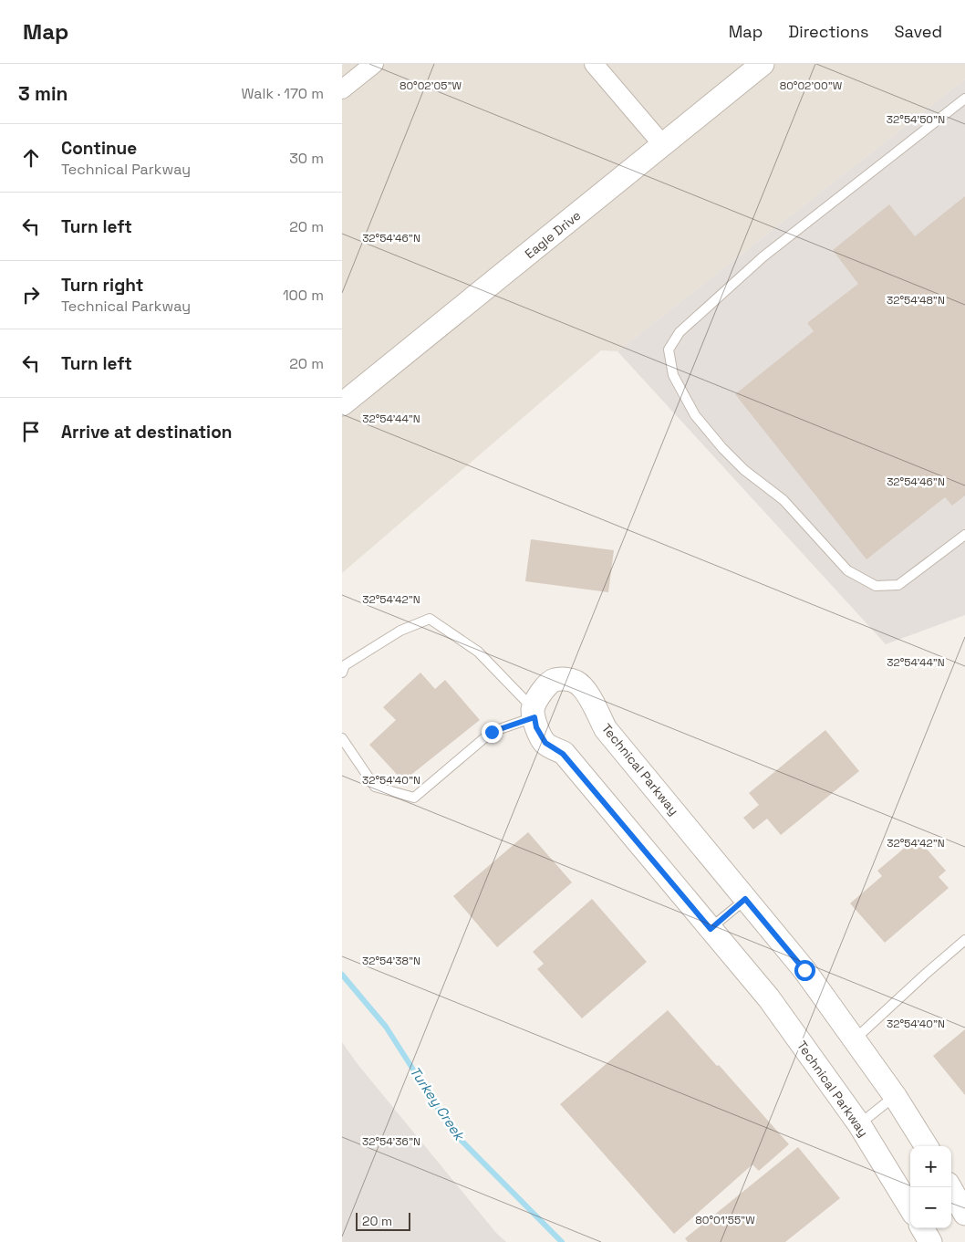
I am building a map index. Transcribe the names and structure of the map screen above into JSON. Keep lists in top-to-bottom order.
{
  "streets": {
    "street": ["Eagle Drive", "Technical Parkway"]
  },
  "water": ["Turkey Creek"],
  "scale_bar": "20 m",
  "page": {
    "header": "Map",
    "nav": ["Map", "Directions", "Saved"],
    "heading": ["3 min", "Walk · 170 m"],
    "list": [
      ["Continue", "Technical Parkway", "30 m"],
      ["Turn left", "20 m"],
      ["Turn right", "Technical Parkway", "100 m"],
      ["Turn left", "20 m"],
      "Arrive at destination"
    ],
    "map_buttons": ["+", "−"],
    "scale": "20 m"
  },
  "coordinates": [
    "80°02'05\"W",
    "80°02'00\"W",
    "32°54'50\"N",
    "32°54'46\"N",
    "32°54'48\"N",
    "32°54'44\"N",
    "32°54'42\"N",
    "32°54'40\"N",
    "32°54'38\"N",
    "32°54'36\"N",
    "80°01'55\"W"
  ]
}
